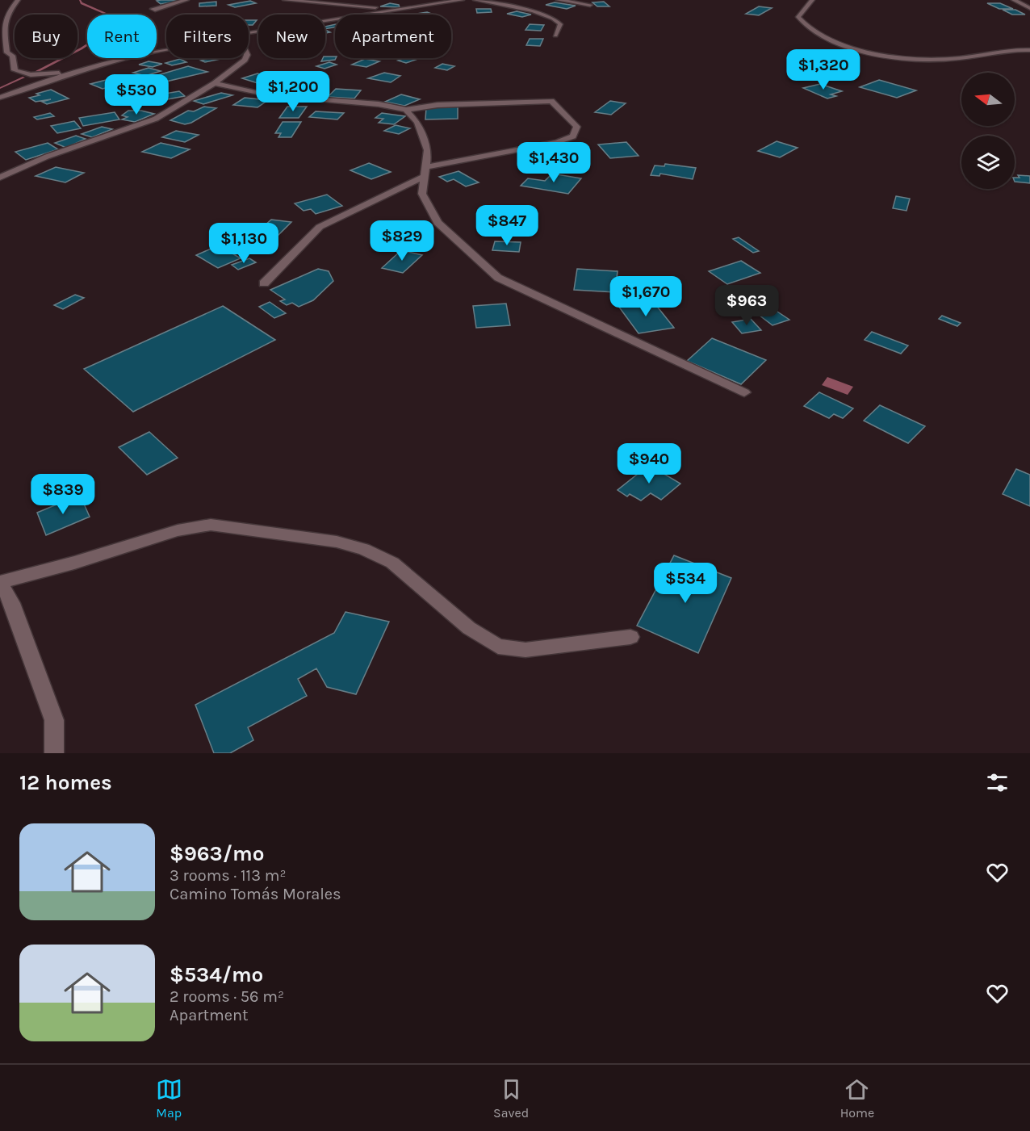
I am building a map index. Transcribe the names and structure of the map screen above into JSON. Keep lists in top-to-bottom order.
{
  "north": "left",
  "page": {
    "chip": [
      "Buy",
      "Rent",
      "Filters",
      "New",
      "Apartment"
    ],
    "price": [
      "$1,320",
      "$1,200",
      "$530",
      "$1,430",
      "$847",
      "$829",
      "$1,130",
      "$1,670",
      "$963",
      "$940",
      "$839",
      "$534"
    ],
    "heading": "12 homes",
    "list": [
      {
        "name": "$963/mo",
        "note": "3 rooms · 113 m² · Camino Tomás Morales"
      },
      {
        "name": "$534/mo",
        "note": "2 rooms · 56 m² · Apartment"
      }
    ],
    "tabs": ["Map", "Saved", "Home"]
  }
}
